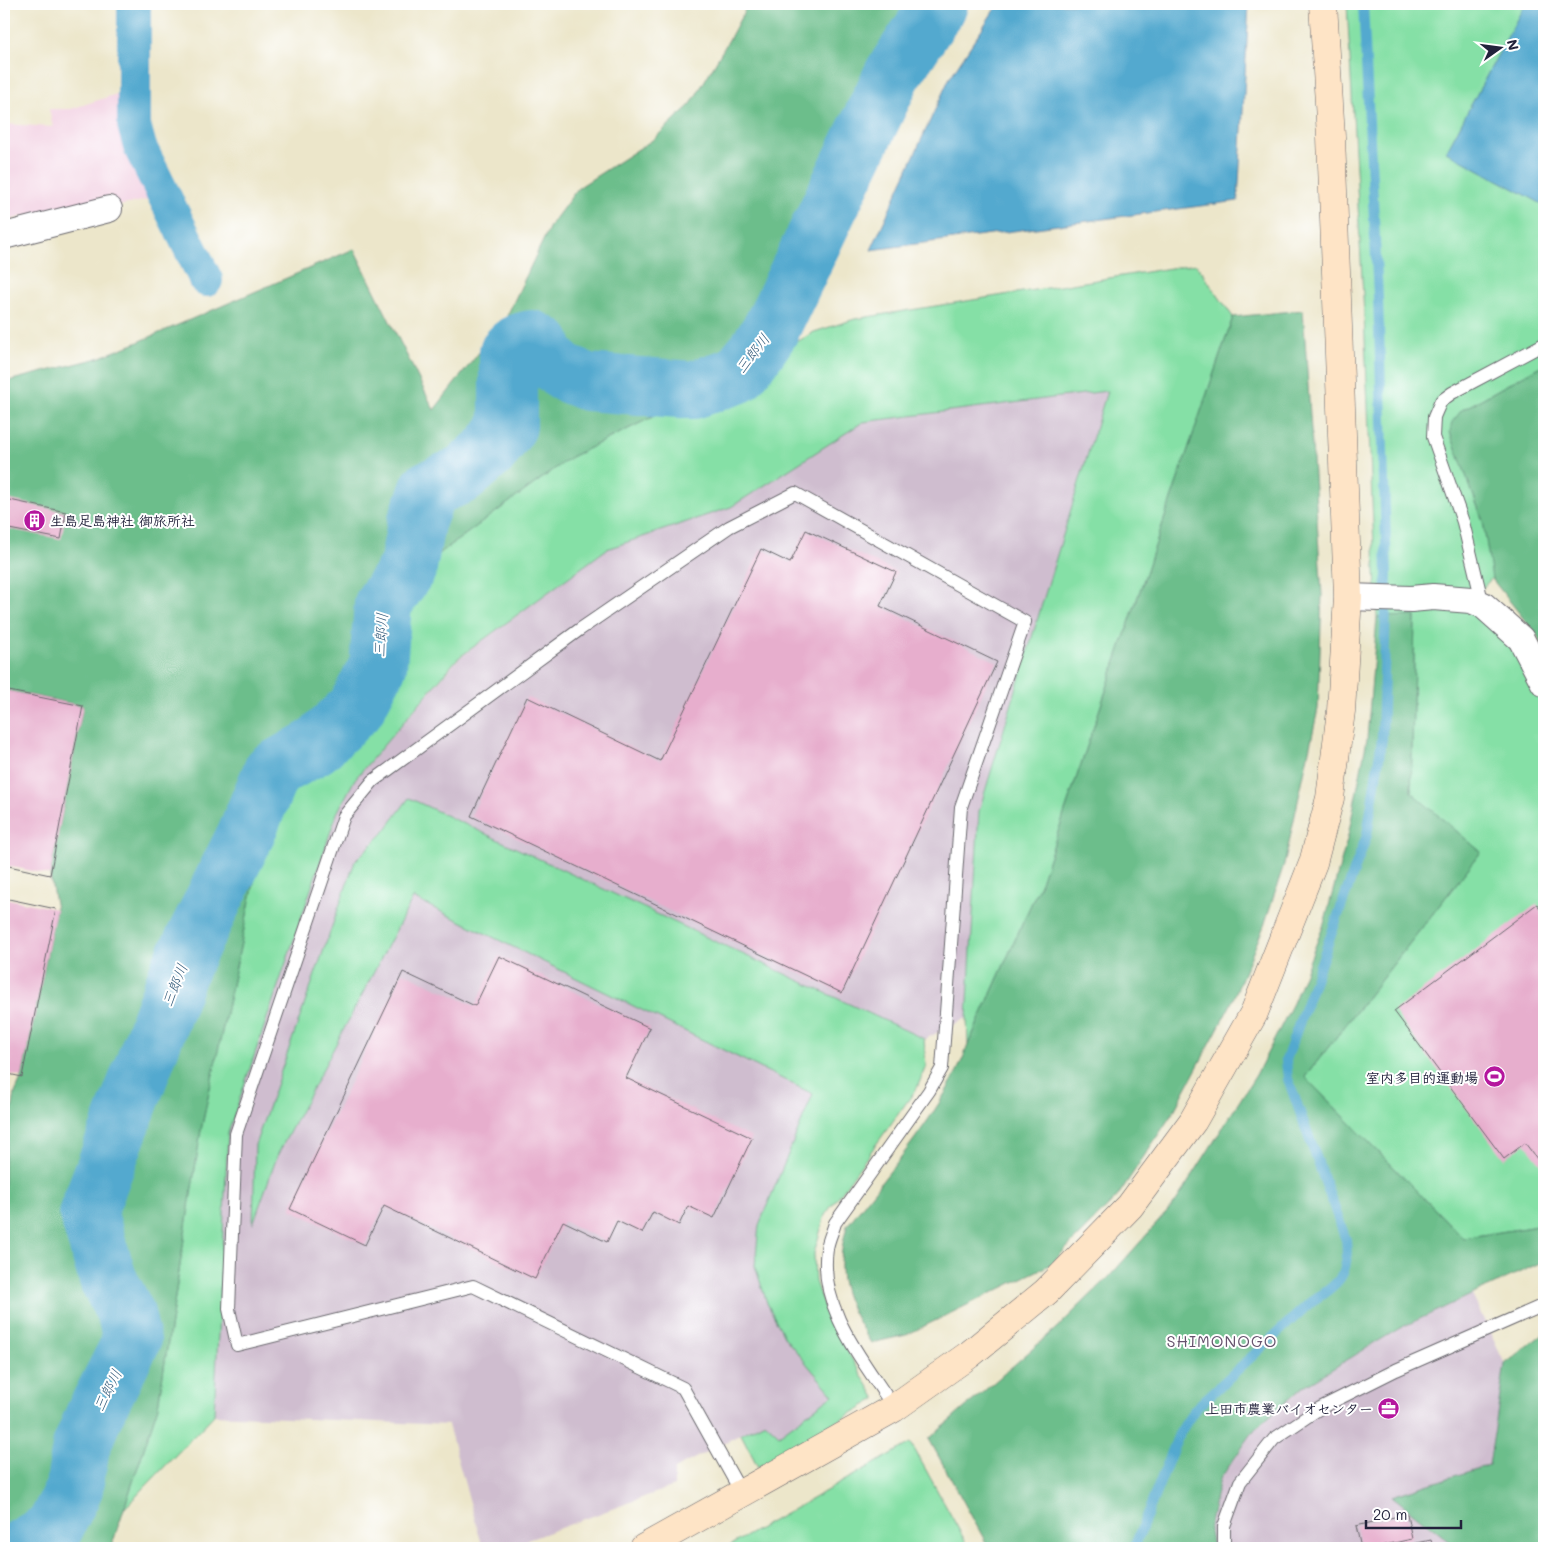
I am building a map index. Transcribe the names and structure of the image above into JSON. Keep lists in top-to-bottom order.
{
  "districts": ["SHIMONOGO"],
  "water": ["三郎川"],
  "places": {
    "building": ["生島足島神社 御旅所社"],
    "sports": ["室内多目的運動場"],
    "office": ["上田市農業バイオセンター"]
  },
  "scale_bar": "20 m",
  "north": "right"
}
